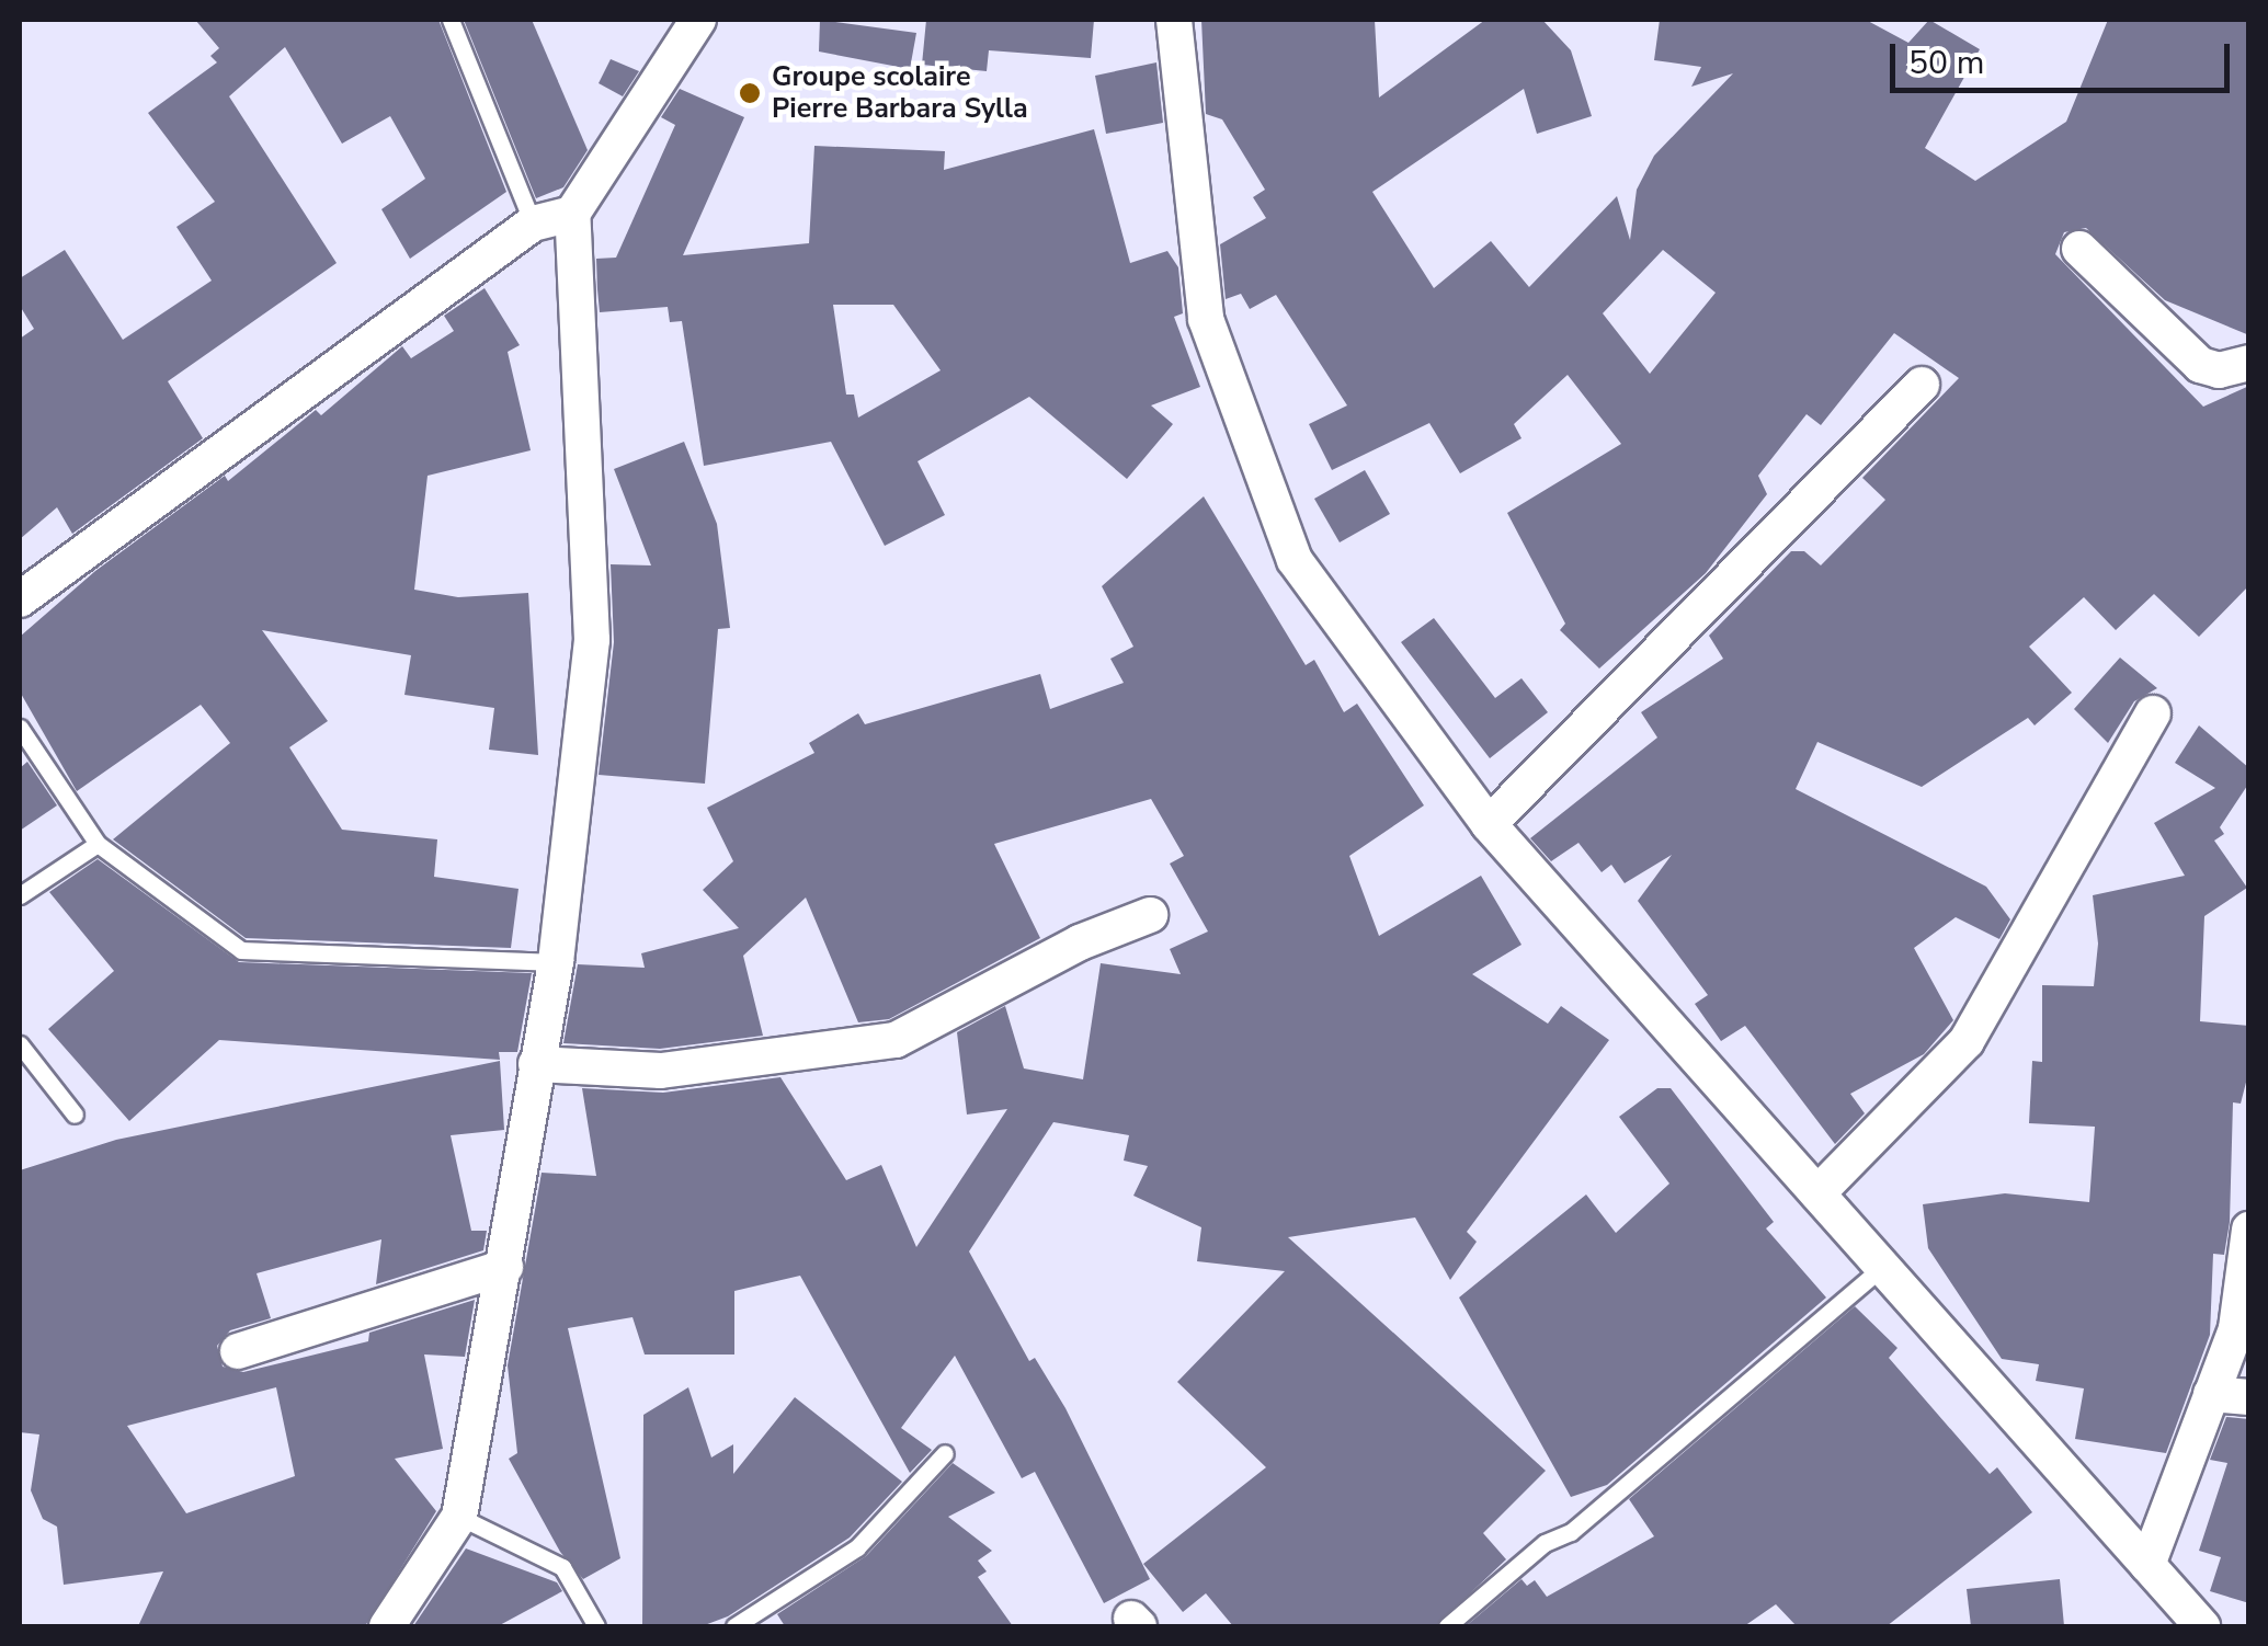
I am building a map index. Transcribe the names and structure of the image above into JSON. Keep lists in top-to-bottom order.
{
  "places": ["Groupe scolaire Pierre Barbara Sylla"],
  "scale_bar": "50 m"
}
